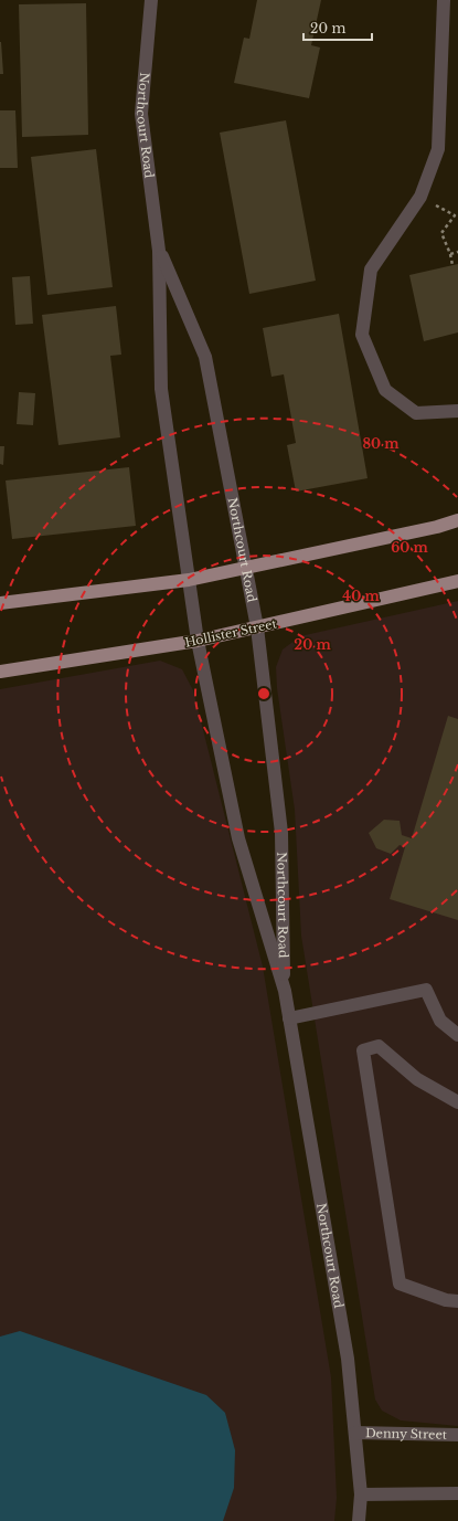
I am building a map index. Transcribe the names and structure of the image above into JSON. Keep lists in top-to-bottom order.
{
  "streets": {
    "main road": ["Hollister Street"],
    "street": ["Northcourt Road", "Denny Street"]
  },
  "crossings": [
    ["Northcourt Road", "Hollister Street"],
    ["Northcourt Road", "Denny Street"]
  ],
  "scale_bar": "20 m",
  "rings": [
    "80 m",
    "60 m",
    "40 m",
    "20 m"
  ]
}
